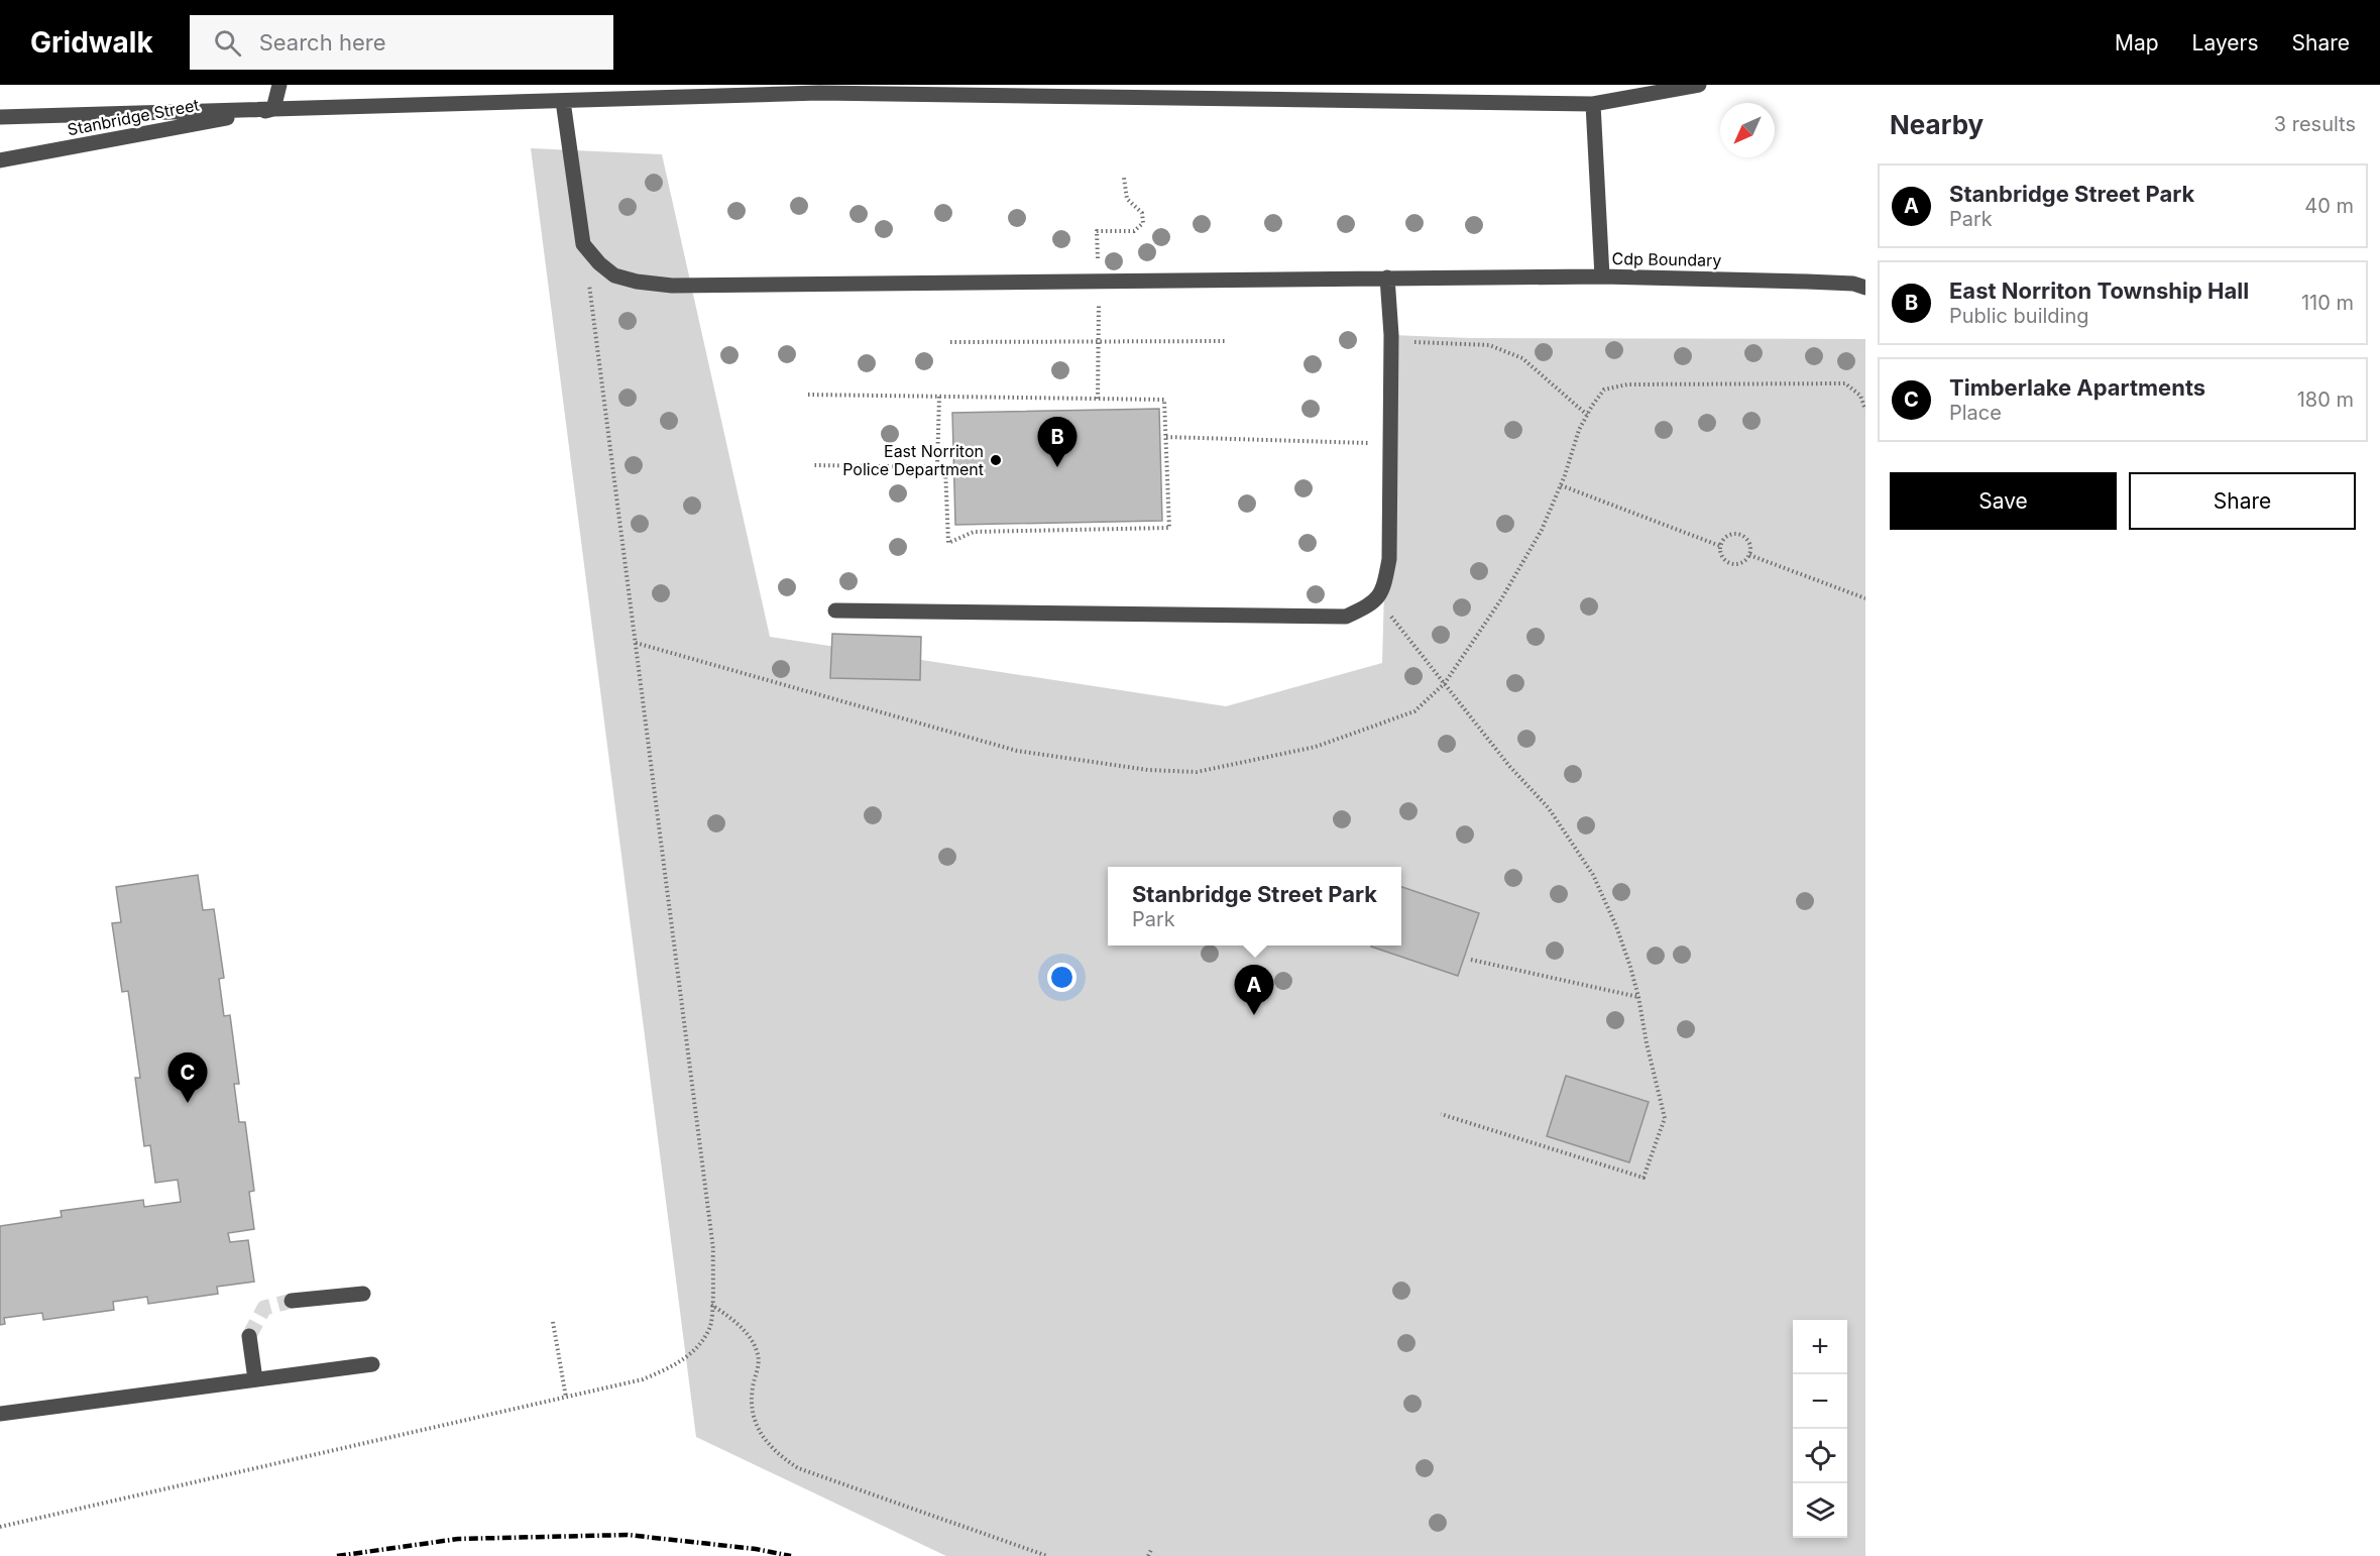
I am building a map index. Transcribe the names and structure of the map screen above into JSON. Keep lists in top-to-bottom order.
{
  "streets": {
    "street": ["Stanbridge Street", "Cdp Boundary"]
  },
  "crossings": [
    ["Stanbridge Street", "Cdp Boundary"]
  ],
  "places": ["East Norriton Police Department"],
  "north": "bottom left",
  "page": {
    "header": "Gridwalk",
    "search": "Search here",
    "nav": ["Map", "Layers", "Share"],
    "heading": ["Nearby", "3 results"],
    "list": [
      {
        "mark": "A",
        "name": "Stanbridge Street Park",
        "note": "Park",
        "value": "40 m"
      },
      {
        "mark": "B",
        "name": "East Norriton Township Hall",
        "note": "Public building",
        "value": "110 m"
      },
      {
        "mark": "C",
        "name": "Timberlake Apartments",
        "note": "Place",
        "value": "180 m"
      }
    ],
    "pins": ["B", "A", "C"],
    "buttons": ["Save", "Share"],
    "popup": ["Stanbridge Street Park", "Park"],
    "map_buttons": ["+", "−"]
  }
}
